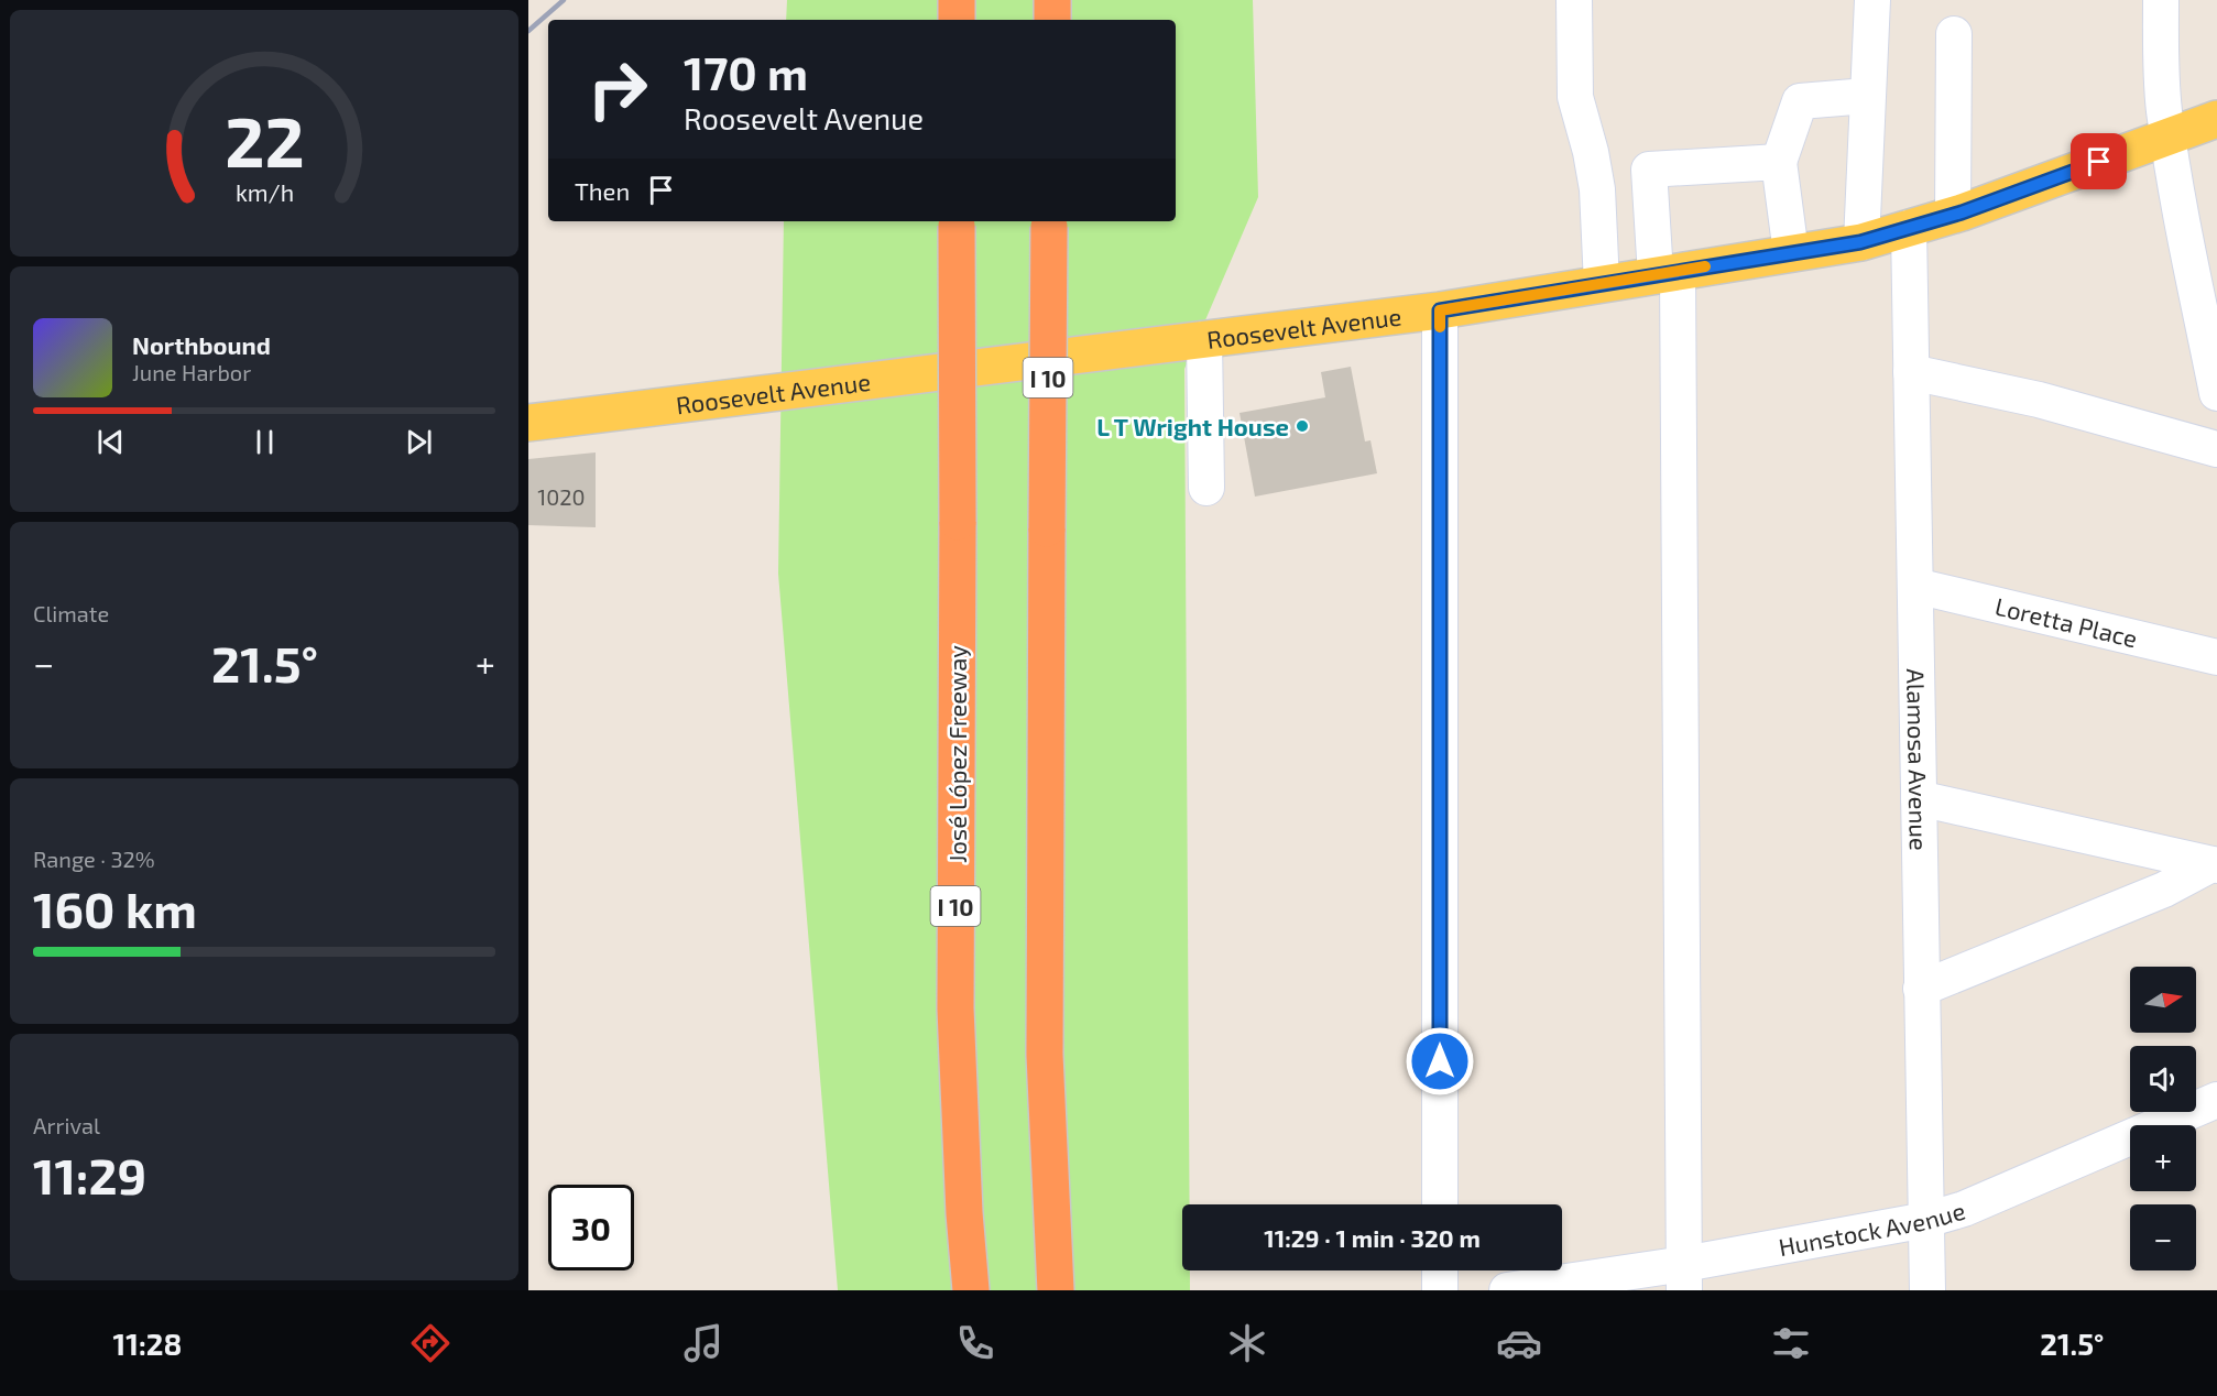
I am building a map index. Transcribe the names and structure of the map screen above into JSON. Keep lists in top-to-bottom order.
{
  "streets": {
    "highway": ["I 10", "José López Freeway"],
    "main road": ["Roosevelt Avenue"],
    "street": ["Loretta Place", "Alamosa Avenue", "Hunstock Avenue"]
  },
  "crossings": [
    ["Roosevelt Avenue", "Alamosa Avenue"],
    ["Loretta Place", "Alamosa Avenue"],
    ["Alamosa Avenue", "Hunstock Avenue"]
  ],
  "places": ["L T Wright House"],
  "house_numbers": ["1020"],
  "north": "right",
  "page": {
    "turn": ["170 m", "Roosevelt Avenue"],
    "then": "Then",
    "song": ["Northbound", "June Harbor"],
    "tile": [
      "Climate",
      ["Range · 32%", "160 km"],
      ["Arrival", "11:29"]
    ],
    "heat": ["−", "21.5°", "+"],
    "map_buttons": ["+", "−"],
    "limit": "30",
    "trip": "11:29 · 1 min · 320 m",
    "tabs": ["11:28", "21.5°"],
    "gauge": ["22", "km/h"]
  }
}
